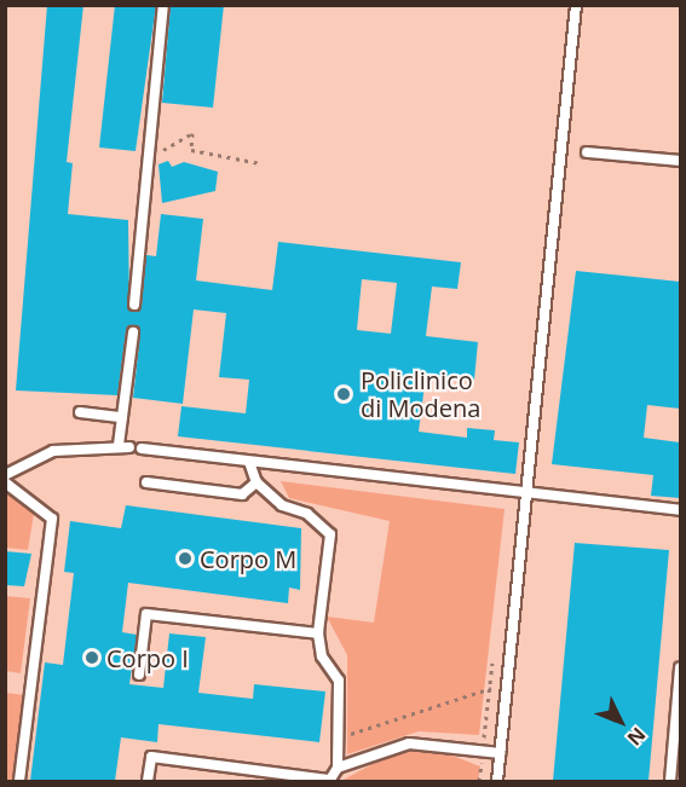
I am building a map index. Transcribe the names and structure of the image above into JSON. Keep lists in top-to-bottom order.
{
  "places": ["Policlinico di Modena", "Corpo M", "Corpo I"],
  "north": "bottom right"
}
